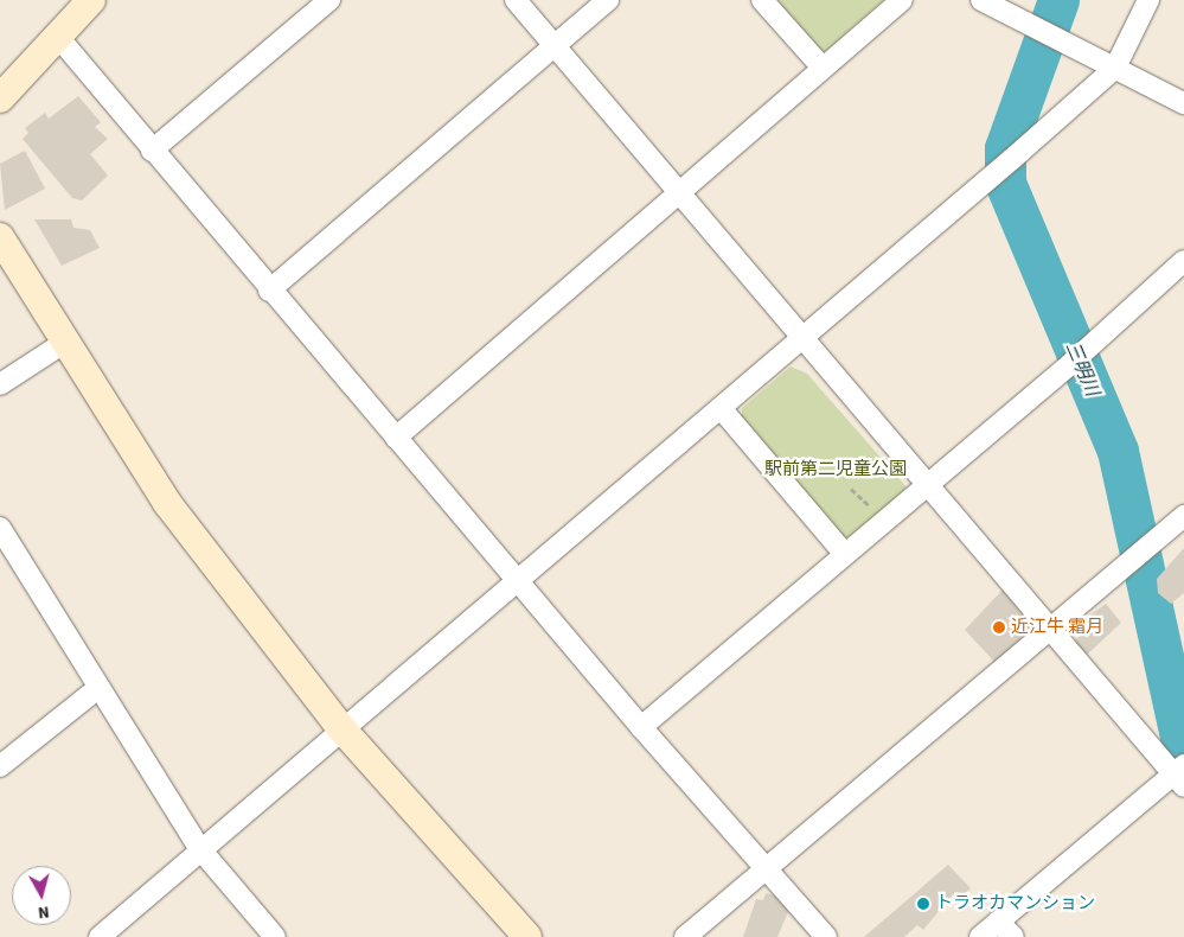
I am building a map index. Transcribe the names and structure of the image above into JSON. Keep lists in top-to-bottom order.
{
  "water": ["三明川"],
  "parks": ["駅前第二児童公園"],
  "places": ["近江牛 霜月", "トラオカマンション"],
  "north": "bottom"
}
